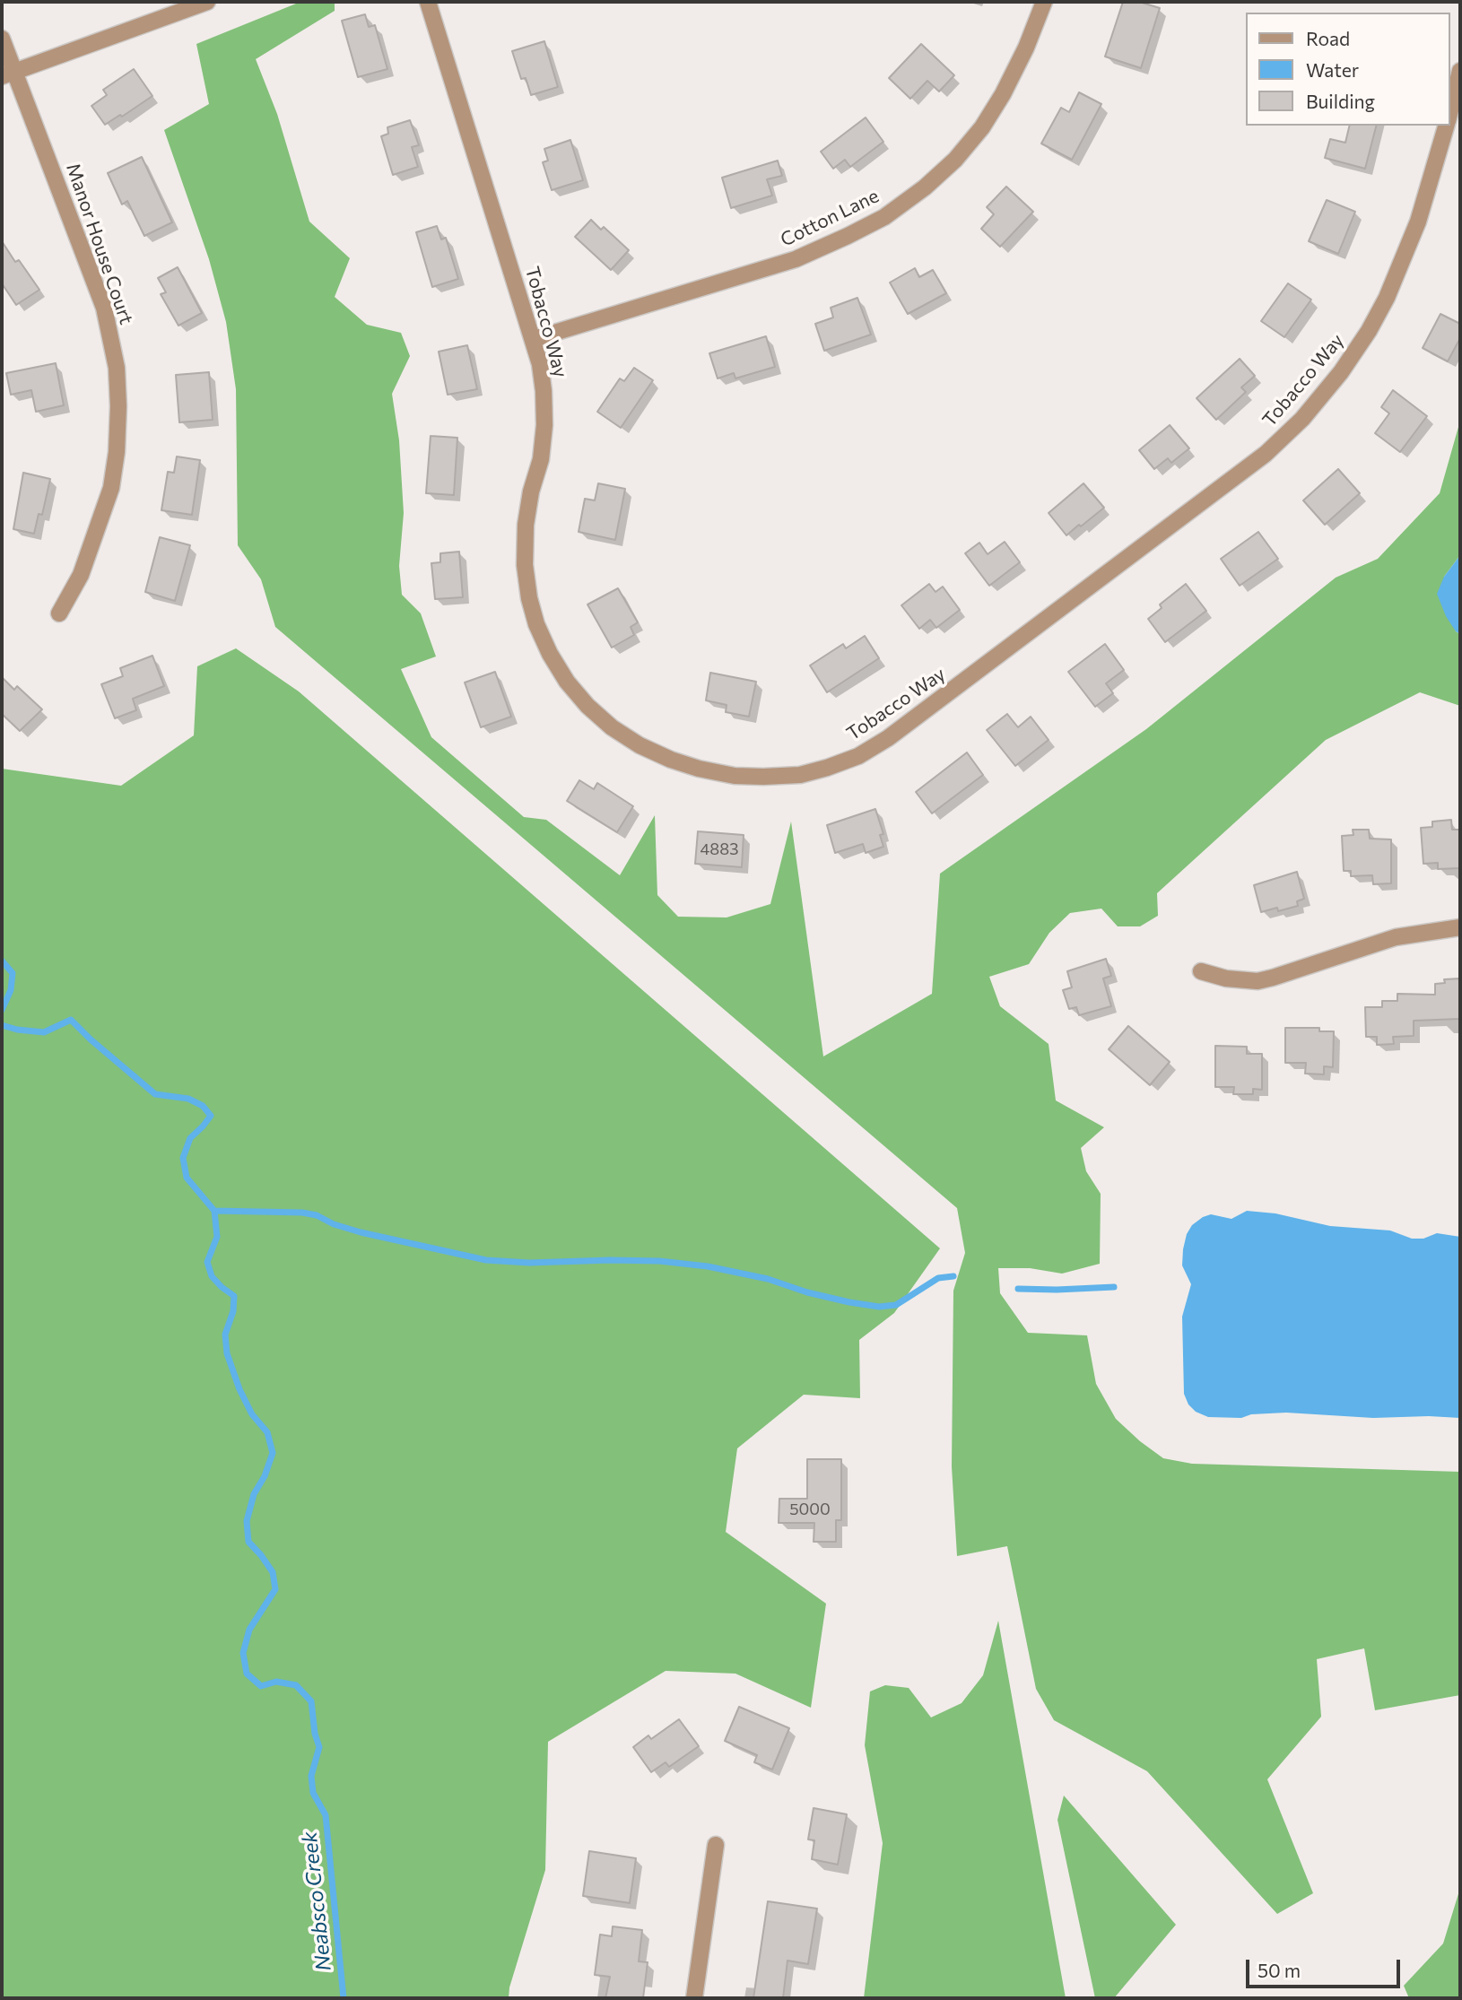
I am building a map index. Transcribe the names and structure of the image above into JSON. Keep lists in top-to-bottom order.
{
  "streets": {
    "street": ["Cotton Lane", "Manor House Court", "Tobacco Way"]
  },
  "crossings": [
    ["Cotton Lane", "Tobacco Way"]
  ],
  "water": ["Neabsco Creek"],
  "house_numbers": ["4883", "5000"],
  "legend": ["Road", "Water", "Building"],
  "scale_bar": "50 m"
}
